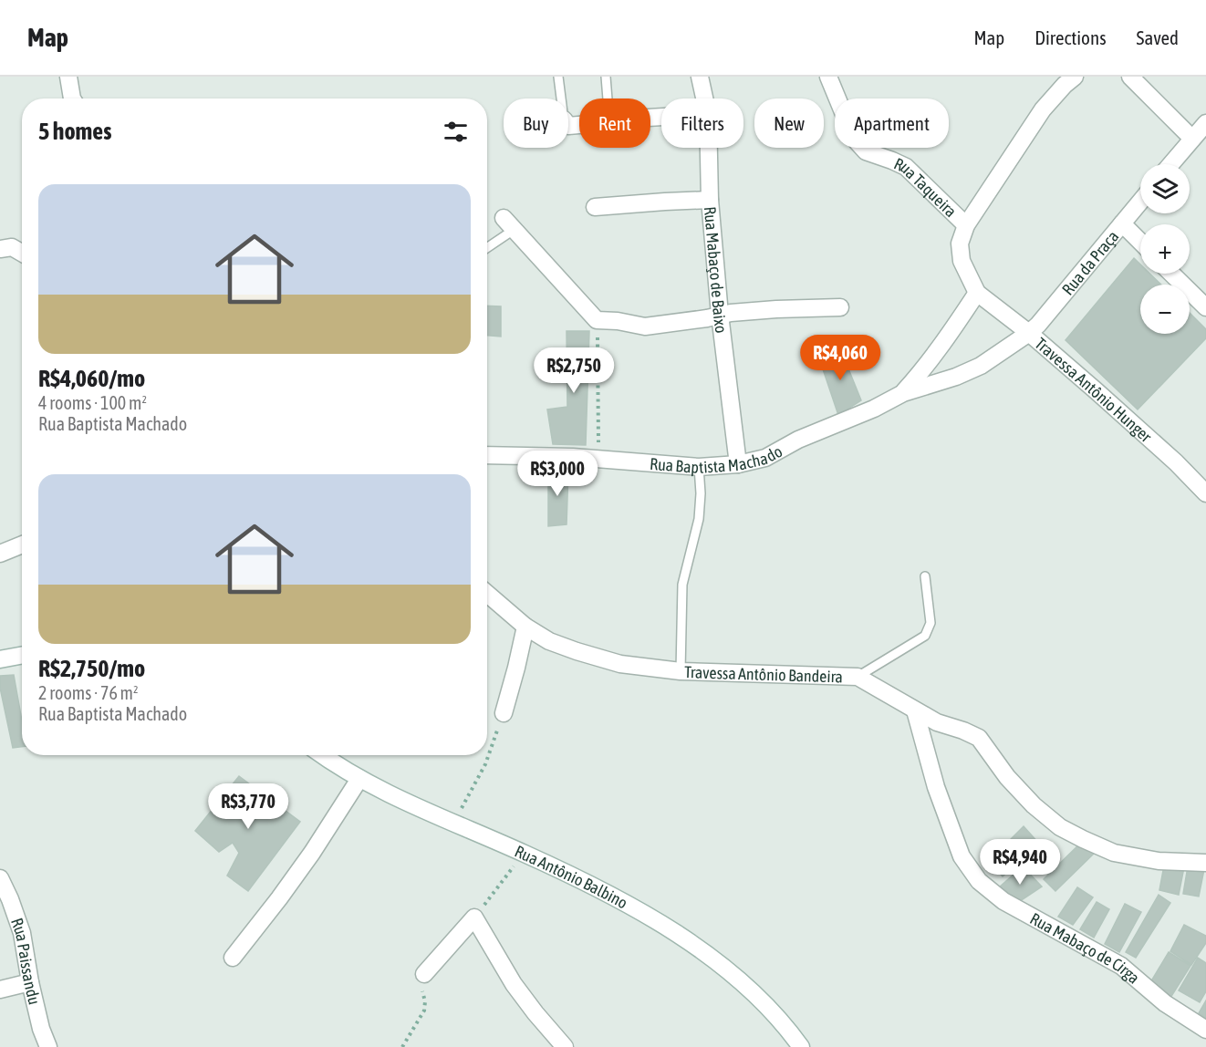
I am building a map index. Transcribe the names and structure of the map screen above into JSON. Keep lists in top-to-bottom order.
{
  "streets": {
    "street": [
      "Rua Taqueira",
      "Rua da Praça",
      "Rua Mabaço de Baixo",
      "Travessa Antônio Hunger",
      "Rua Baptista Machado",
      "Travessa Antônio Bandeira",
      "Rua Antônio Balbino",
      "Rua Mabaço de Cirga",
      "Rua Paissandu"
    ]
  },
  "crossings": [
    ["Rua da Praça", "Travessa Antônio Hunger"],
    ["Rua da Praça", "Rua Baptista Machado"],
    ["Rua Mabaço de Baixo", "Rua Baptista Machado"],
    ["Travessa Antônio Hunger", "Rua Baptista Machado"],
    ["Travessa Antônio Bandeira", "Rua Mabaço de Cirga"]
  ],
  "page": {
    "header": "Map",
    "nav": ["Map", "Directions", "Saved"],
    "chip": [
      "Buy",
      "Rent",
      "Filters",
      "New",
      "Apartment"
    ],
    "heading": "5 homes",
    "map_buttons": ["+", "−"],
    "list": [
      {
        "name": "R$4,060/mo",
        "note": "4 rooms · 100 m² · Rua Baptista Machado"
      },
      {
        "name": "R$2,750/mo",
        "note": "2 rooms · 76 m² · Rua Baptista Machado"
      }
    ],
    "price": [
      "R$4,060",
      "R$2,750",
      "R$3,000",
      "R$3,770",
      "R$4,940"
    ]
  }
}
